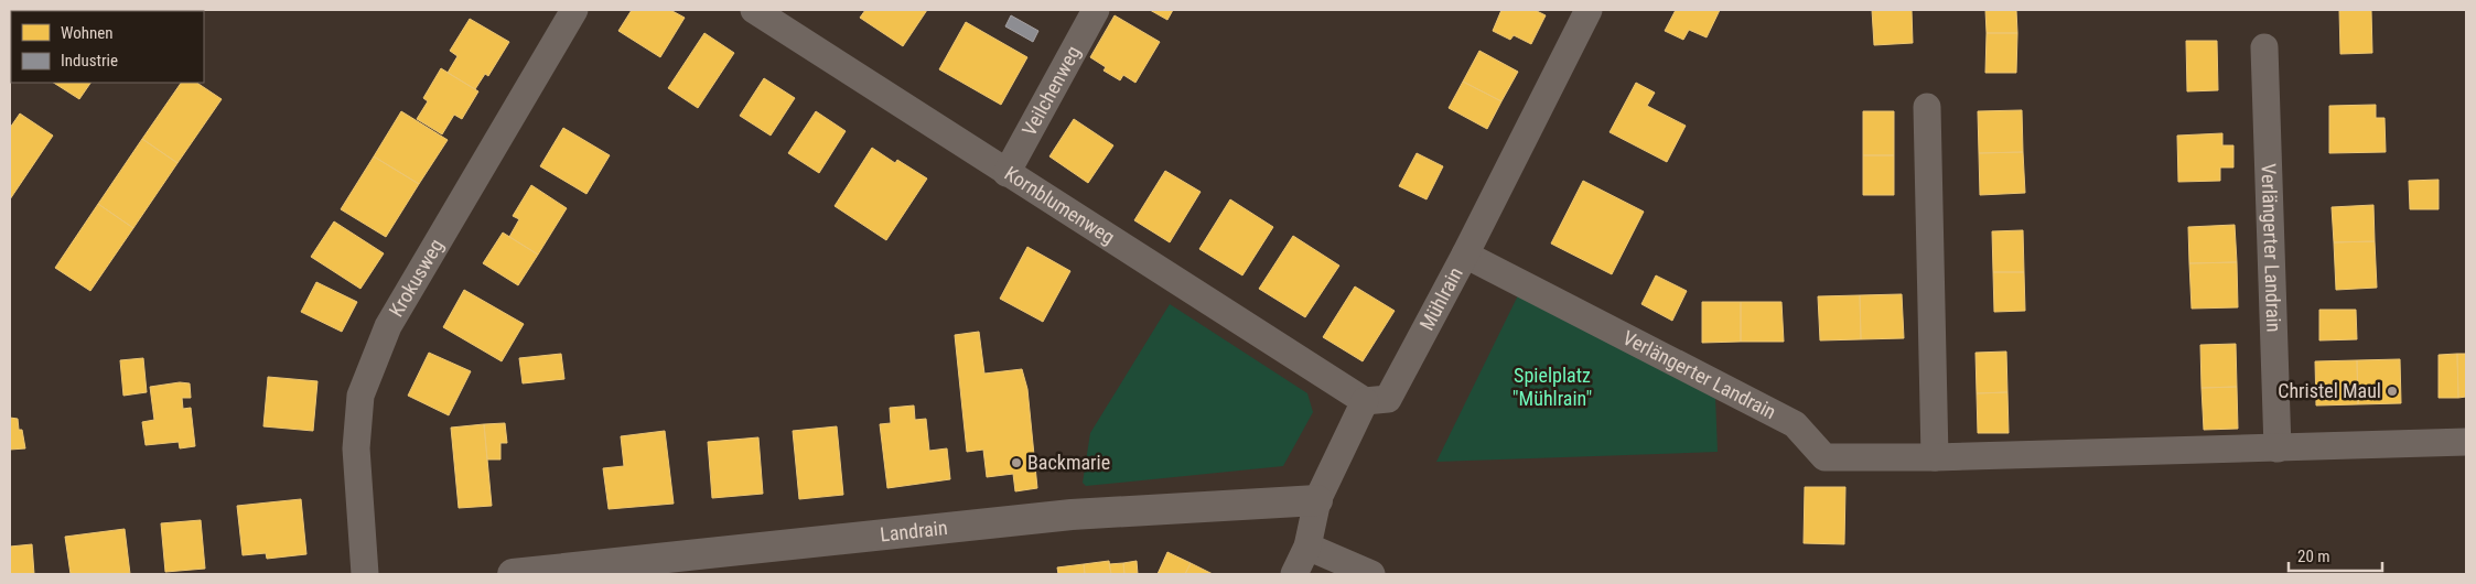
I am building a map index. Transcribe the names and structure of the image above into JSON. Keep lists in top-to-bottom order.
{
  "streets": {
    "street": [
      "Veilchenweg",
      "Kornblumenweg",
      "Verlängerter Landrain",
      "Krokusweg",
      "Mühlrain",
      "Landrain"
    ]
  },
  "crossings": [
    ["Veilchenweg", "Kornblumenweg"],
    ["Kornblumenweg", "Mühlrain"],
    ["Verlängerter Landrain", "Mühlrain"]
  ],
  "parks": ["Spielplatz \"Mühlrain\""],
  "places": ["Christel Maul", "Backmarie"],
  "legend": ["Wohnen", "Industrie"],
  "scale_bar": "20 m"
}
